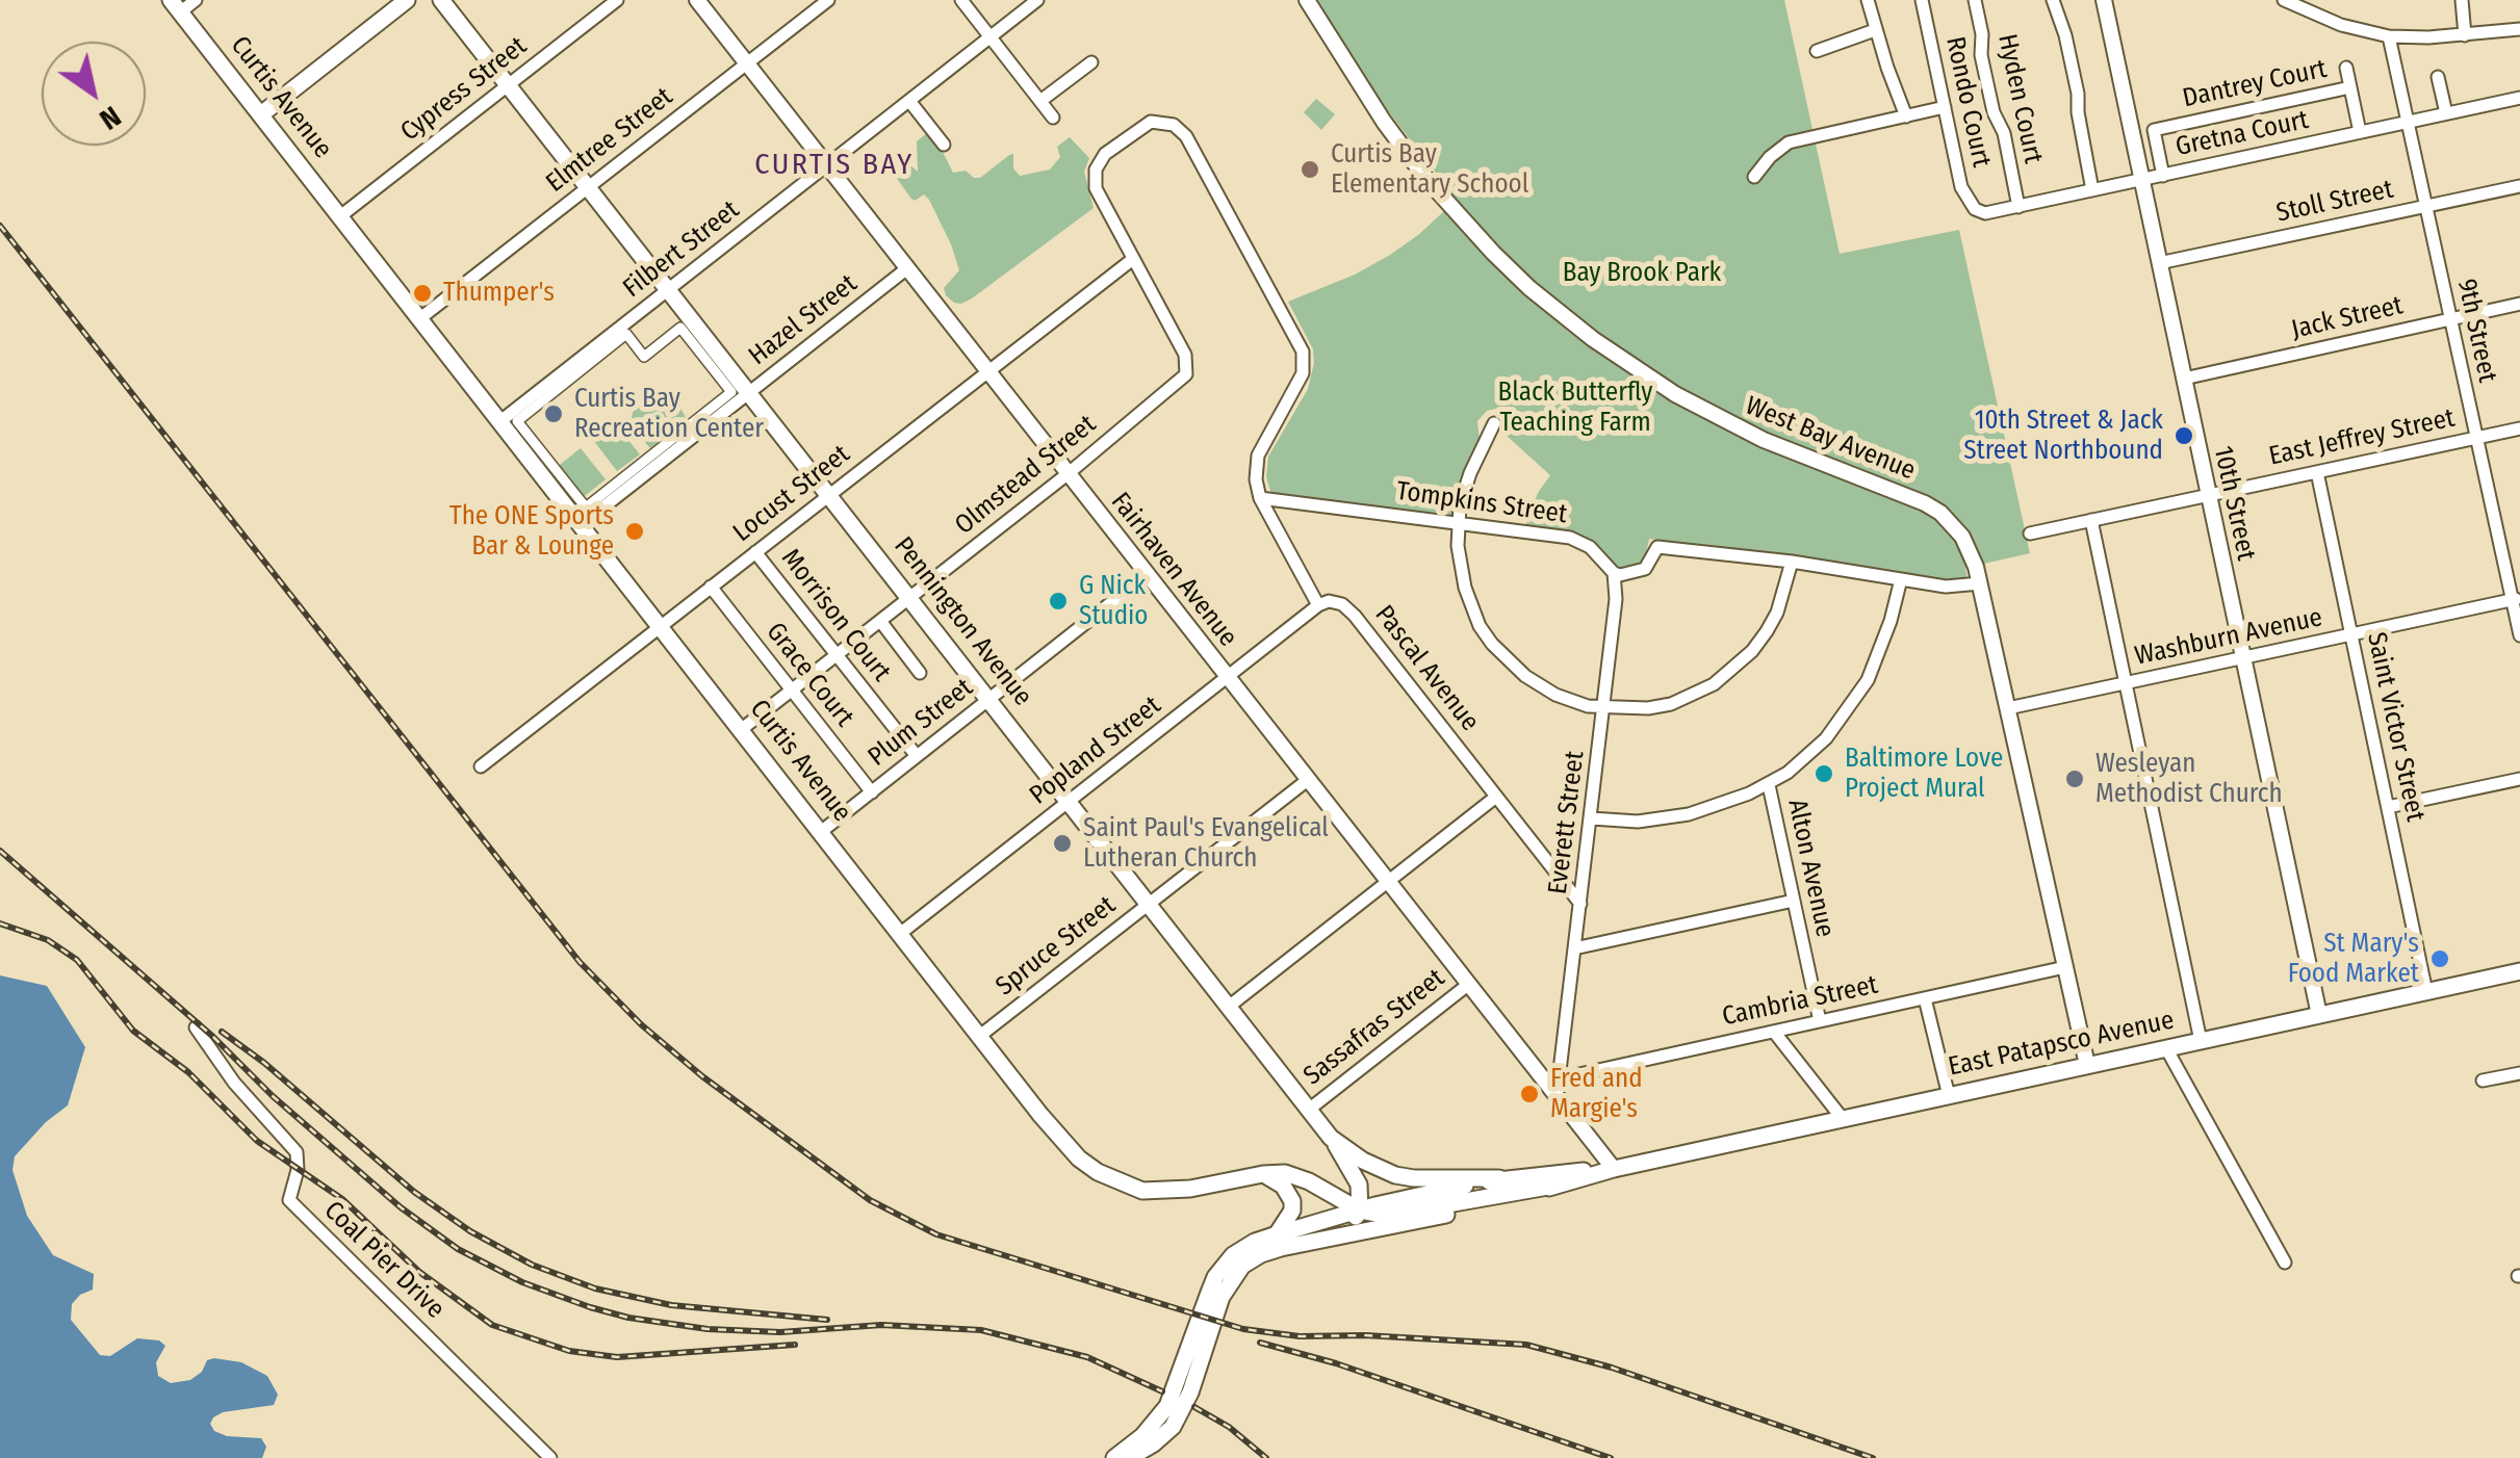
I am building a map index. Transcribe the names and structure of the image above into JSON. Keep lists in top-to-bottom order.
{
  "streets": {
    "main road": ["Curtis Avenue", "Pennington Avenue", "East Patapsco Avenue"],
    "street": [
      "Dantrey Court",
      "Cypress Street",
      "Hyden Court",
      "Rondo Court",
      "Gretna Court",
      "Elmtree Street",
      "Stoll Street",
      "Filbert Street",
      "Jack Street",
      "Hazel Street",
      "9th Street",
      "East Jeffrey Street",
      "West Bay Avenue",
      "Olmstead Street",
      "Locust Street",
      "Tompkins Street",
      "10th Street",
      "Fairhaven Avenue",
      "Morrison Court",
      "Washburn Avenue",
      "Pascal Avenue",
      "Grace Court",
      "Plum Street",
      "Saint Victor Street",
      "Popland Street",
      "Everett Street",
      "Alton Avenue",
      "Spruce Street",
      "Cambria Street",
      "Sassafras Street",
      "Coal Pier Drive"
    ]
  },
  "crossings": [
    ["Dantrey Court", "Gretna Court"],
    ["Cypress Street", "Curtis Avenue"],
    ["Cypress Street", "Pennington Avenue"],
    ["Curtis Avenue", "Elmtree Street"],
    ["Curtis Avenue", "Filbert Street"],
    ["Curtis Avenue", "Hazel Street"],
    ["Curtis Avenue", "Olmstead Street"],
    ["Curtis Avenue", "Locust Street"],
    ["Curtis Avenue", "Plum Street"],
    ["Curtis Avenue", "Popland Street"],
    ["Curtis Avenue", "Spruce Street"],
    ["Curtis Avenue", "East Patapsco Avenue"],
    ["Hyden Court", "Gretna Court"],
    ["Rondo Court", "Gretna Court"],
    ["Gretna Court", "9th Street"],
    ["Gretna Court", "10th Street"],
    ["Elmtree Street", "Fairhaven Avenue"],
    ["Elmtree Street", "Pennington Avenue"],
    ["Stoll Street", "9th Street"],
    ["Stoll Street", "10th Street"],
    ["Filbert Street", "Fairhaven Avenue"],
    ["Filbert Street", "Pennington Avenue"],
    ["Jack Street", "9th Street"],
    ["Jack Street", "10th Street"],
    ["Hazel Street", "Fairhaven Avenue"],
    ["Hazel Street", "Pennington Avenue"],
    ["9th Street", "East Jeffrey Street"],
    ["9th Street", "Washburn Avenue"],
    ["East Jeffrey Street", "10th Street"],
    ["East Jeffrey Street", "Saint Victor Street"],
    ["West Bay Avenue", "Washburn Avenue"],
    ["West Bay Avenue", "Cambria Street"],
    ["West Bay Avenue", "East Patapsco Avenue"],
    ["Olmstead Street", "Locust Street"],
    ["Olmstead Street", "Fairhaven Avenue"],
    ["Olmstead Street", "Morrison Court"],
    ["Olmstead Street", "Pennington Avenue"],
    ["Olmstead Street", "Grace Court"],
    ["Locust Street", "Fairhaven Avenue"],
    ["Locust Street", "Morrison Court"],
    ["Locust Street", "Pennington Avenue"],
    ["Locust Street", "Grace Court"],
    ["Tompkins Street", "Everett Street"],
    ["10th Street", "Washburn Avenue"],
    ["10th Street", "East Patapsco Avenue"],
    ["Fairhaven Avenue", "Plum Street"],
    ["Fairhaven Avenue", "Popland Street"],
    ["Fairhaven Avenue", "Everett Street"],
    ["Fairhaven Avenue", "Spruce Street"],
    ["Fairhaven Avenue", "Cambria Street"],
    ["Fairhaven Avenue", "Sassafras Street"],
    ["Fairhaven Avenue", "East Patapsco Avenue"],
    ["Morrison Court", "Plum Street"],
    ["Pennington Avenue", "Plum Street"],
    ["Pennington Avenue", "Popland Street"],
    ["Pennington Avenue", "Spruce Street"],
    ["Pennington Avenue", "Sassafras Street"],
    ["Pennington Avenue", "East Patapsco Avenue"],
    ["Washburn Avenue", "Saint Victor Street"],
    ["Pascal Avenue", "Popland Street"],
    ["Pascal Avenue", "Everett Street"],
    ["Grace Court", "Plum Street"],
    ["Saint Victor Street", "East Patapsco Avenue"],
    ["Everett Street", "Cambria Street"],
    ["Alton Avenue", "Cambria Street"]
  ],
  "districts": ["CURTIS BAY"],
  "parks": ["Bay Brook Park", "Black Butterfly Teaching Farm"],
  "places": [
    "Curtis Bay Elementary School",
    "Thumper's",
    "Curtis Bay Recreation Center",
    "10th Street & Jack Street Northbound",
    "The ONE Sports Bar & Lounge",
    "G Nick Studio",
    "Baltimore Love Project Mural",
    "Wesleyan Methodist Church",
    "Saint Paul's Evangelical Lutheran Church",
    "St Mary's Food Market",
    "Fred and Margie's"
  ],
  "north": "bottom right"
}
